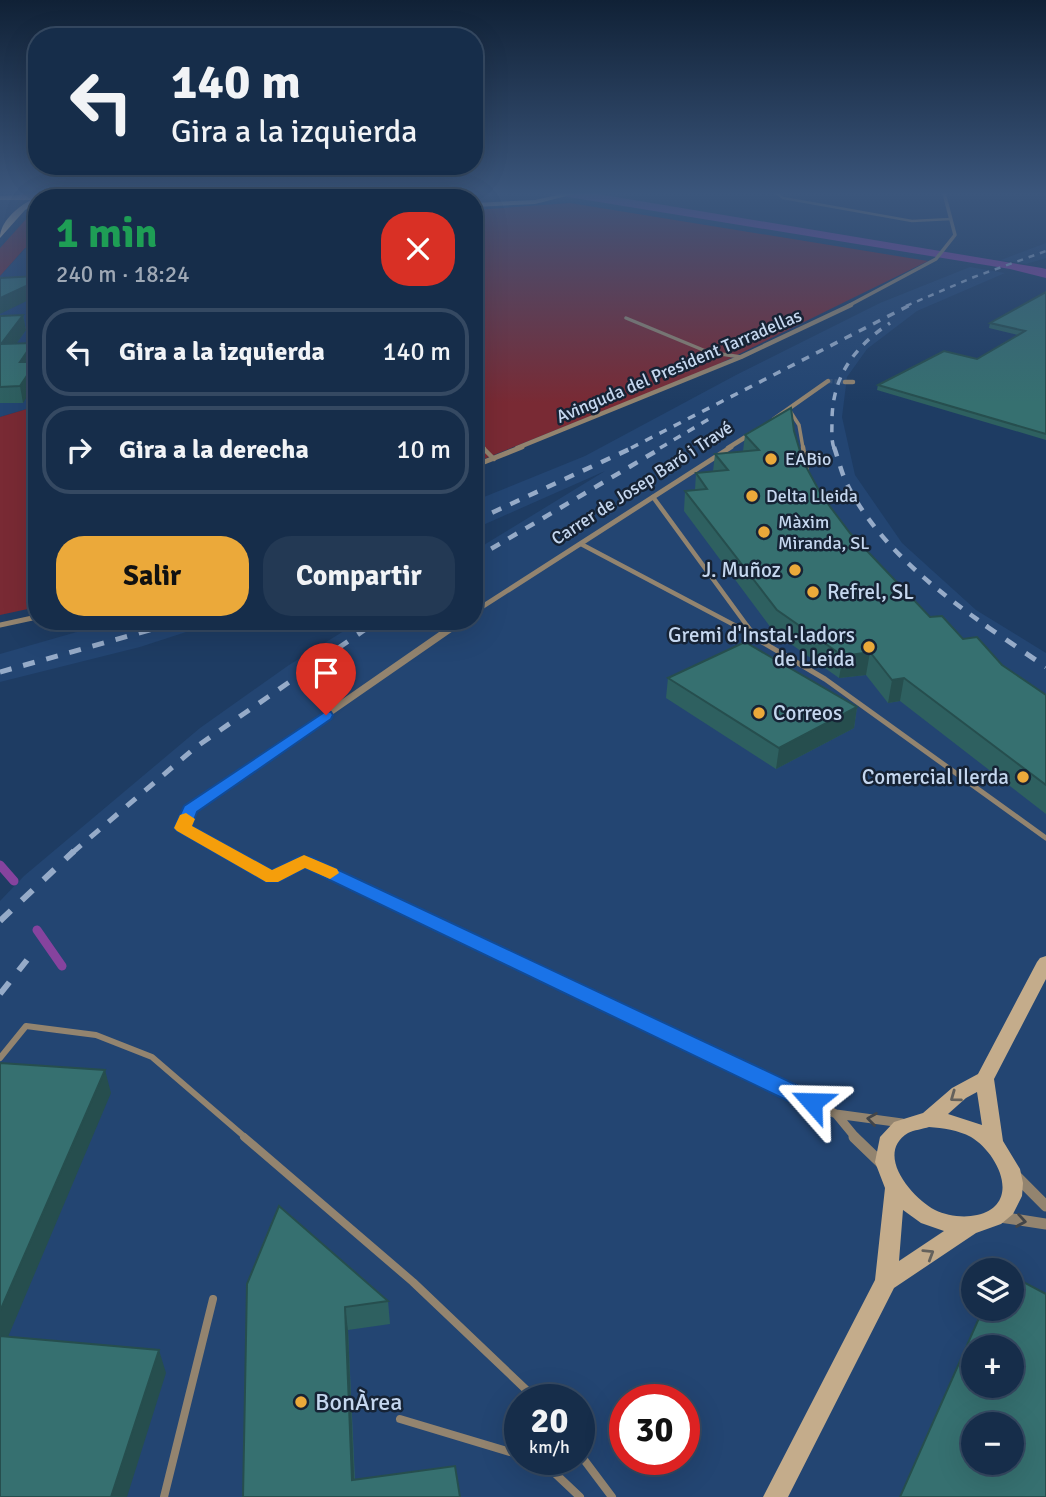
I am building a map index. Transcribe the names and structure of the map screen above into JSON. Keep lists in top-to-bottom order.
{
  "streets": {
    "street": ["Avinguda del President Tarradellas", "Carrer de Josep Baró i Travé"]
  },
  "places": [
    "EABio",
    "Delta Lleida",
    "Màxim Miranda, SL",
    "J. Muñoz",
    "Refrel, SL",
    "Gremi d'Instal·ladors de Lleida",
    "Correos",
    "Comercial Ilerda",
    "BonÀrea"
  ],
  "page": {
    "turn": ["140 m", "Gira a la izquierda"],
    "heading": ["1 min", "240 m · 18:24"],
    "list": [
      {
        "name": "Gira a la izquierda",
        "value": "140 m"
      },
      {
        "name": "Gira a la derecha",
        "value": "10 m"
      }
    ],
    "buttons": ["Salir", "Compartir"],
    "map_buttons": ["+", "−"],
    "speed": "20 km/h",
    "limit": "30"
  }
}
